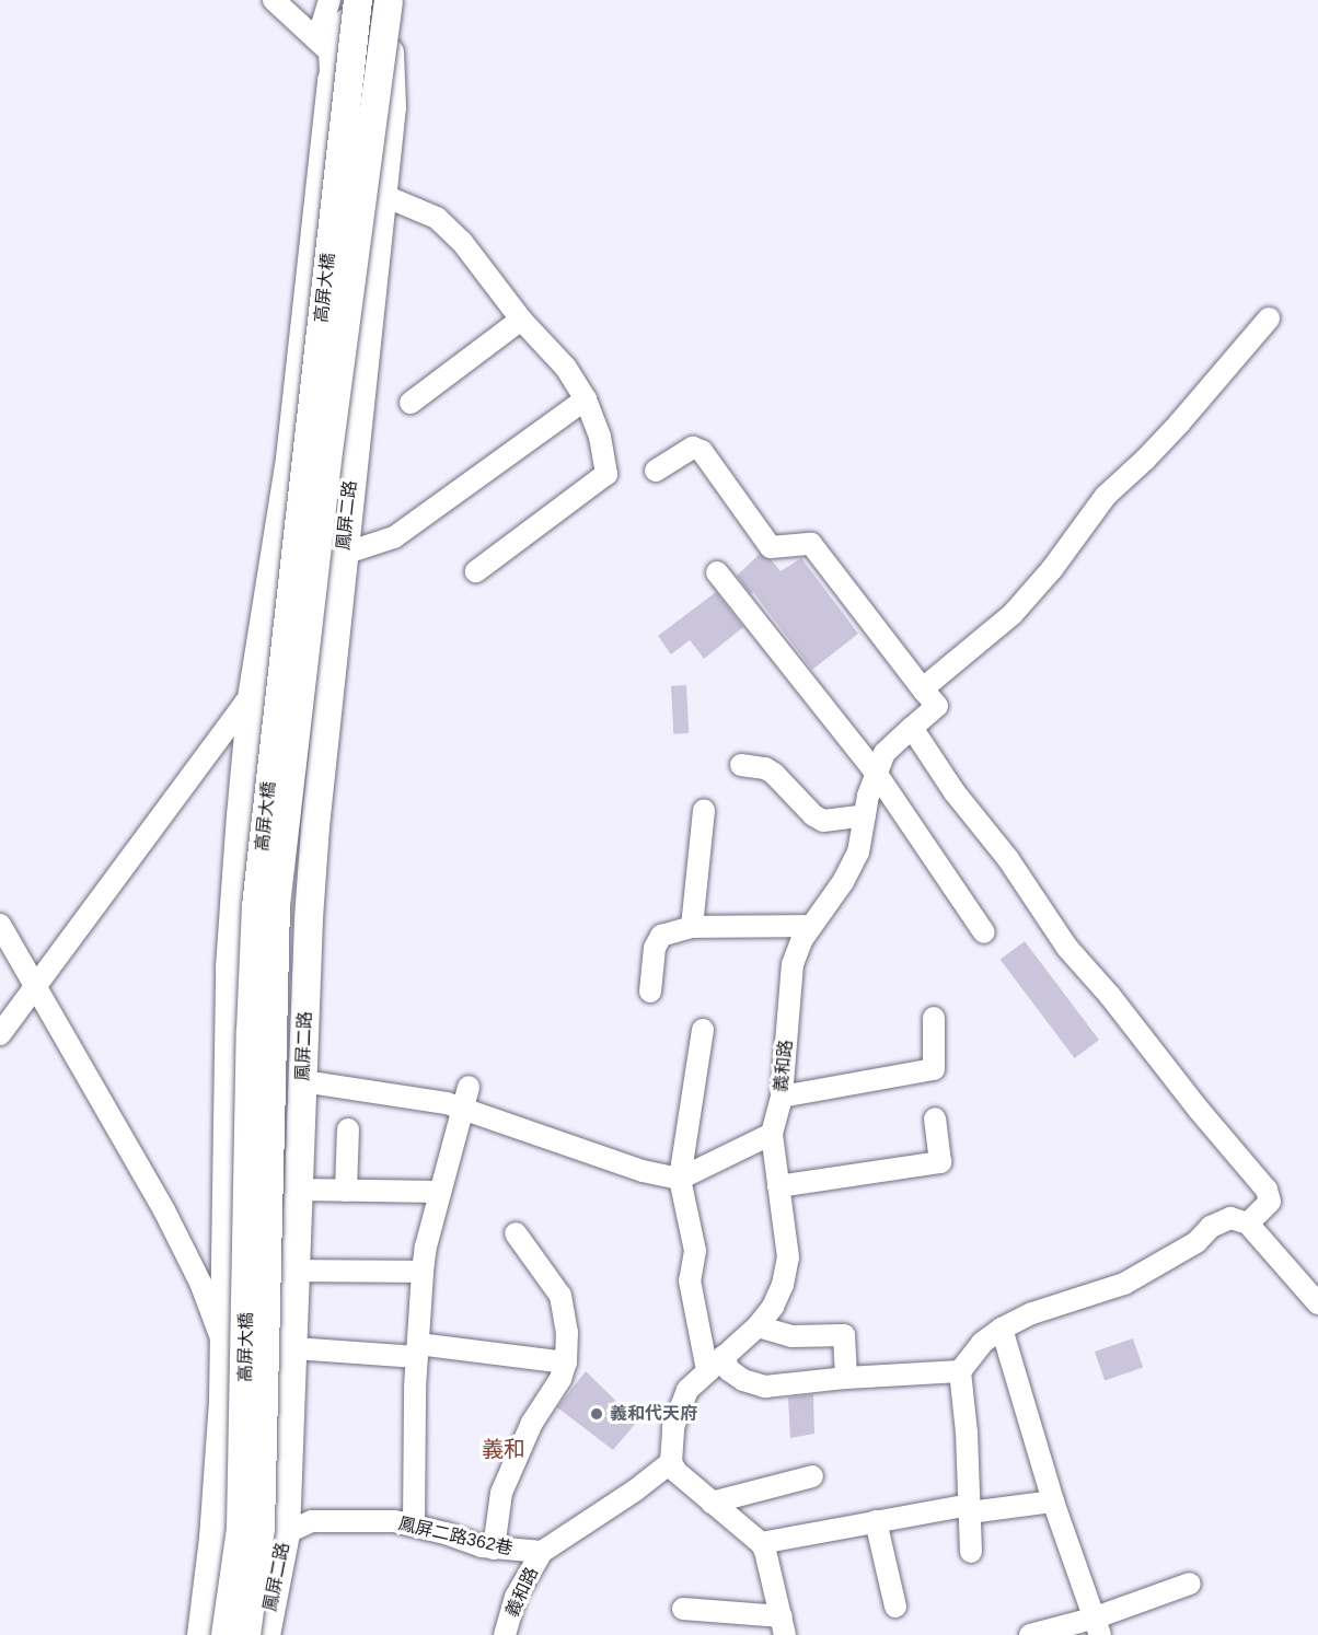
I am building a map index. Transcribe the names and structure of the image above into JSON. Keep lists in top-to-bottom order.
{
  "streets": {
    "main road": ["高屏大橋", "鳳屏二路"],
    "street": ["義和路", "鳳屏二路362巷"]
  },
  "crossings": [
    ["高屏大橋", "鳳屏二路"],
    ["鳳屏二路", "鳳屏二路362巷"],
    ["義和路", "鳳屏二路362巷"]
  ],
  "districts": ["義和"],
  "places": ["義和代天府"]
}
